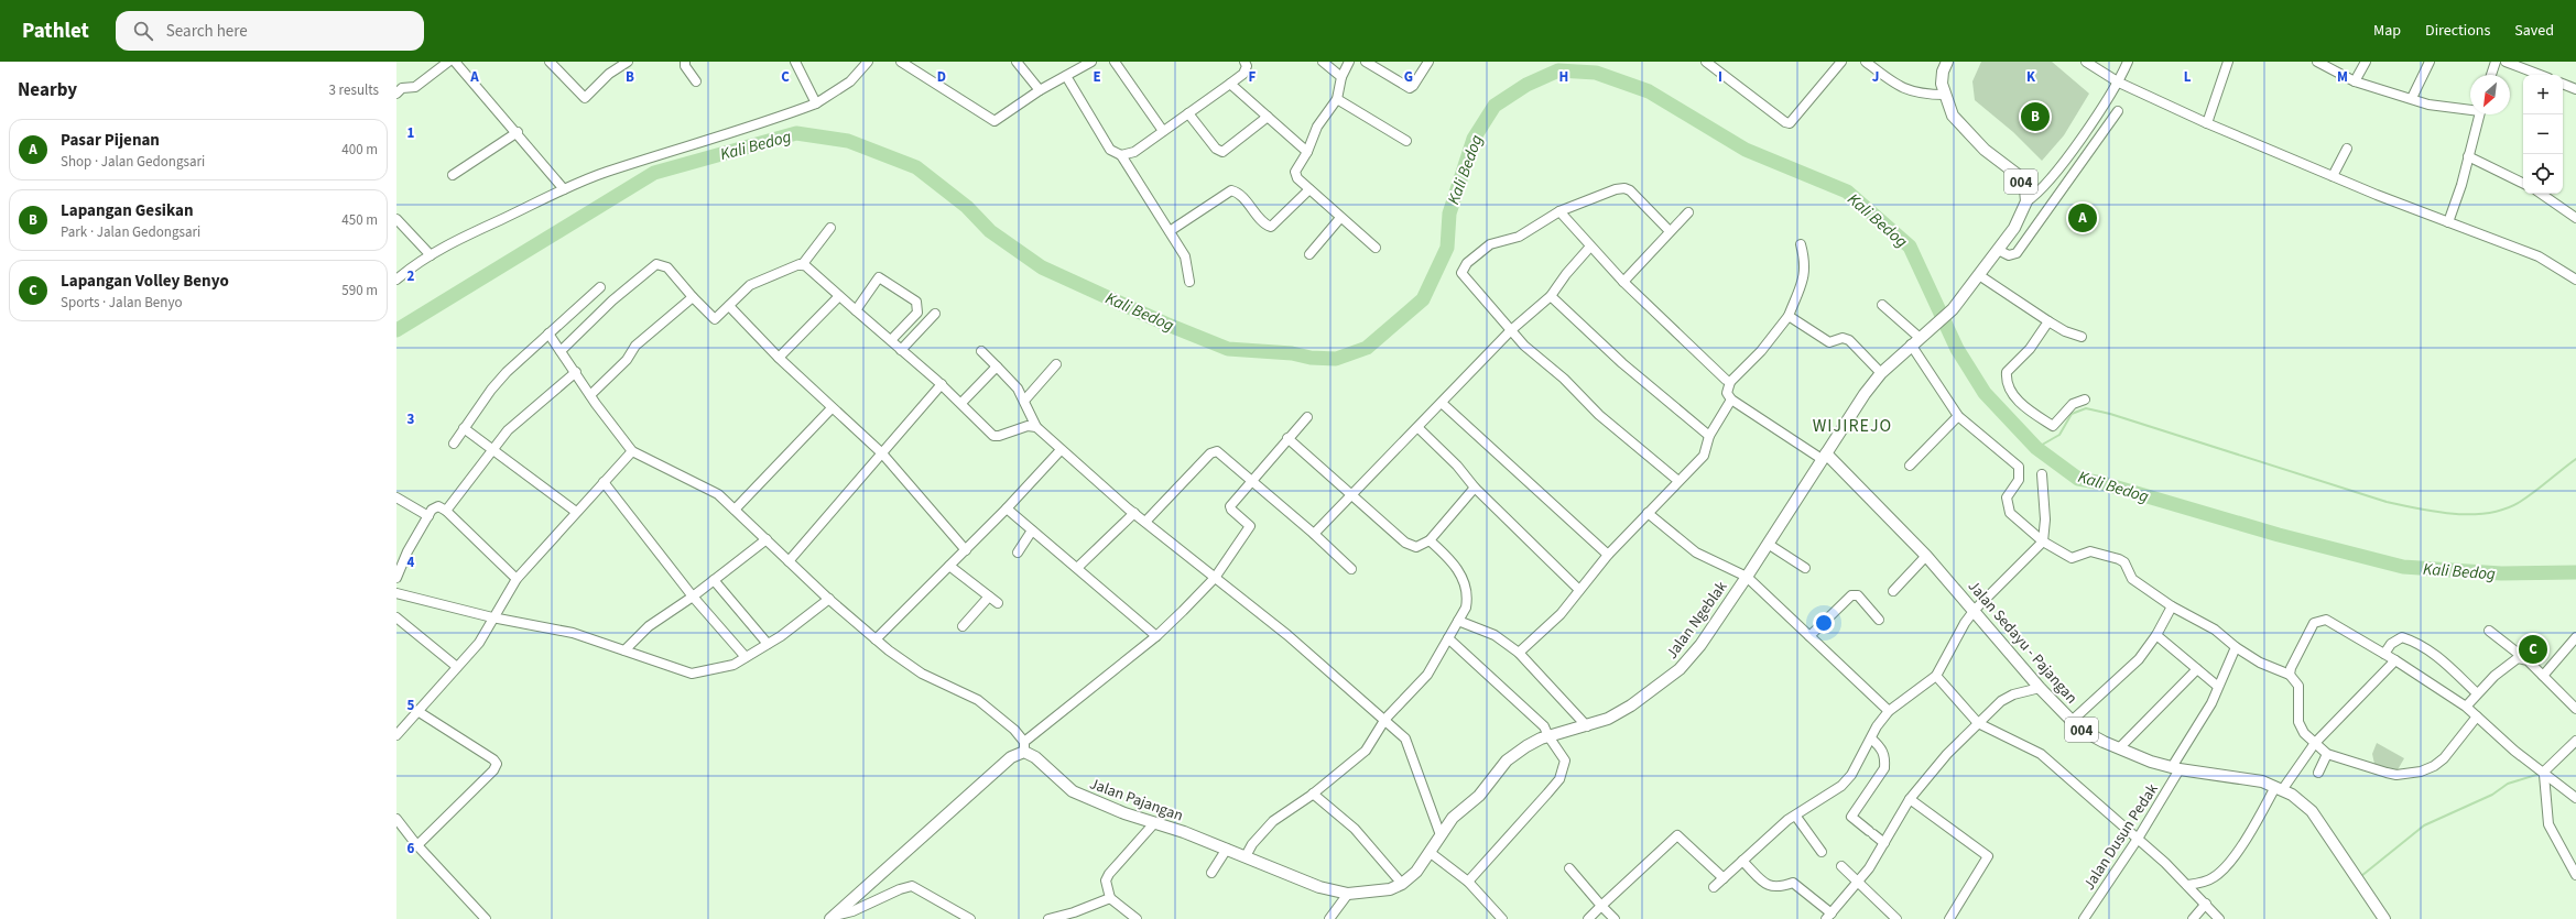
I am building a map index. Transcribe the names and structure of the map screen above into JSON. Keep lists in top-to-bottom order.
{
  "streets": {
    "main road": [
      "004",
      "Jalan Ngeblak",
      "Jalan Sedayu - Pajangan",
      "Jalan Pajangan"
    ],
    "street": ["Jalan Dusun Pedak"]
  },
  "crossings": [
    ["004", "Jalan Ngeblak"],
    ["Jalan Ngeblak", "Jalan Sedayu - Pajangan"],
    ["Jalan Ngeblak", "Jalan Pajangan"],
    ["Jalan Sedayu - Pajangan", "Jalan Dusun Pedak"]
  ],
  "districts": ["WIJIREJO"],
  "water": ["Kali Bedog"],
  "north": "bottom left",
  "page": {
    "header": "Pathlet",
    "search": "Search here",
    "nav": ["Map", "Directions", "Saved"],
    "heading": ["Nearby", "3 results"],
    "map_buttons": ["+", "−"],
    "pins": ["B", "A", "C"],
    "list": [
      {
        "mark": "A",
        "name": "Pasar Pijenan",
        "note": "Shop · Jalan Gedongsari",
        "value": "400 m"
      },
      {
        "mark": "B",
        "name": "Lapangan Gesikan",
        "note": "Park · Jalan Gedongsari",
        "value": "450 m"
      },
      {
        "mark": "C",
        "name": "Lapangan Volley Benyo",
        "note": "Sports · Jalan Benyo",
        "value": "590 m"
      }
    ]
  },
  "grid": {
    "columns": [
      "A",
      "B",
      "C",
      "D",
      "E",
      "F",
      "G",
      "H",
      "I",
      "J",
      "K",
      "L",
      "M"
    ],
    "rows": [
      "1",
      "2",
      "3",
      "4",
      "5",
      "6"
    ]
  }
}
